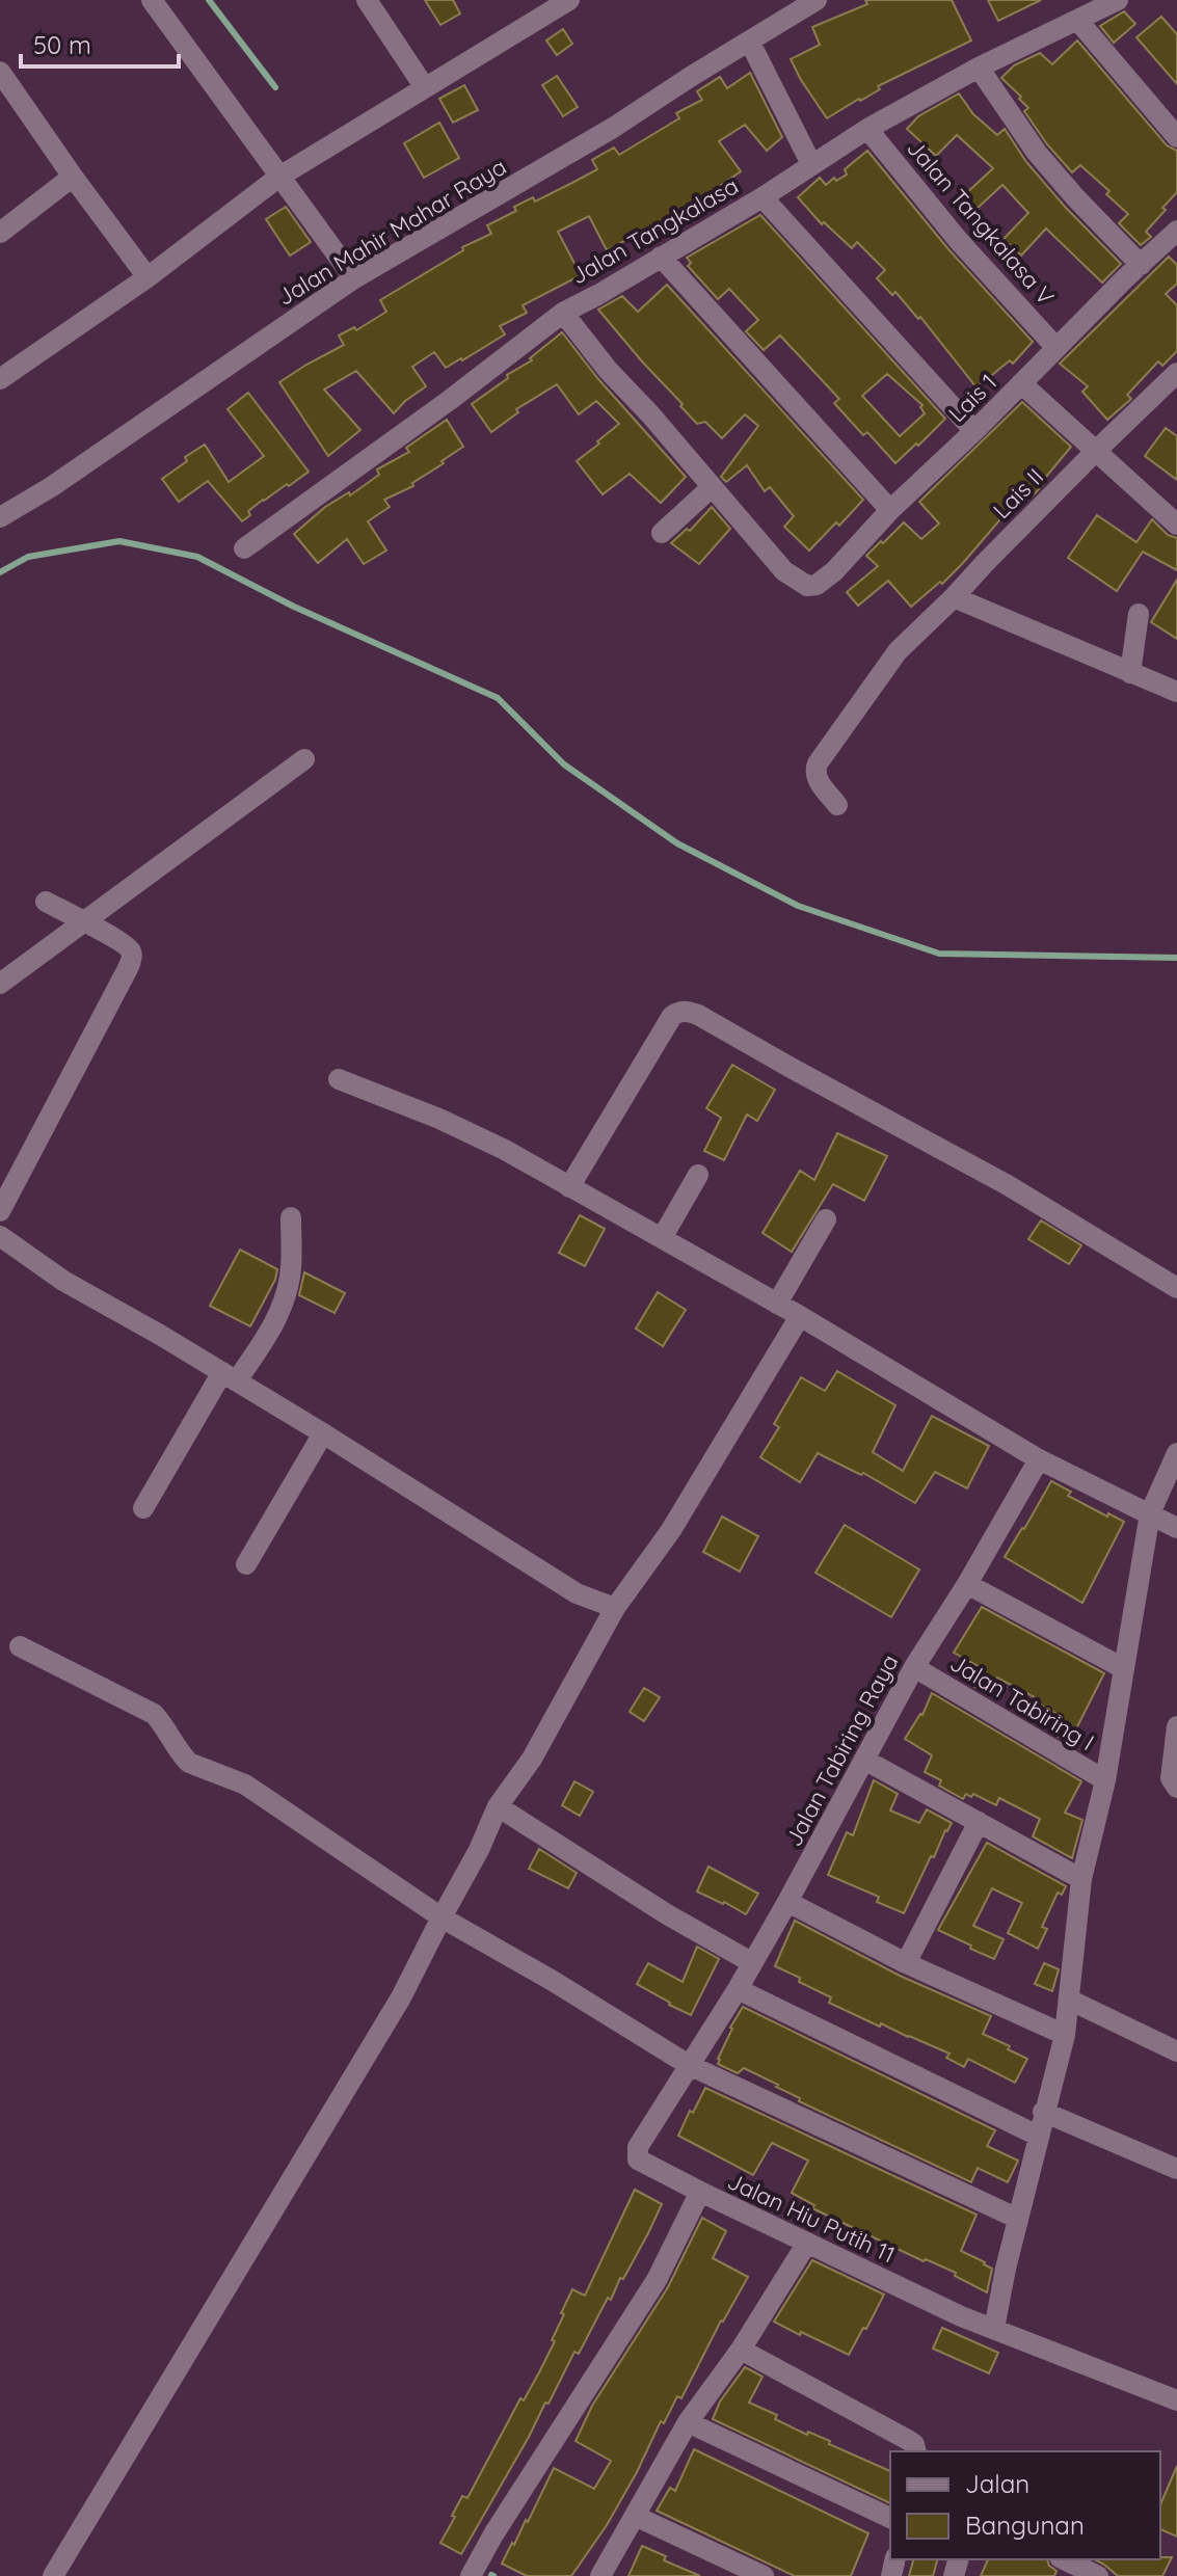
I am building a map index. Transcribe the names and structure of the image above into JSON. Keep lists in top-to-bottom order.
{
  "streets": {
    "street": [
      "Jalan Tangkalasa V",
      "Jalan Tangkalasa",
      "Jalan Mahir Mahar Raya",
      "Lais 1",
      "Lais II",
      "Jalan Tabiring I",
      "Jalan Tabiring Raya",
      "Jalan Hiu Putih 11"
    ]
  },
  "crossings": [
    ["Jalan Tangkalasa V", "Jalan Tangkalasa"],
    ["Jalan Tangkalasa V", "Lais 1"],
    ["Jalan Tabiring I", "Jalan Tabiring Raya"],
    ["Jalan Tabiring Raya", "Jalan Hiu Putih 11"]
  ],
  "legend": ["Jalan", "Bangunan"],
  "scale_bar": "50 m"
}
